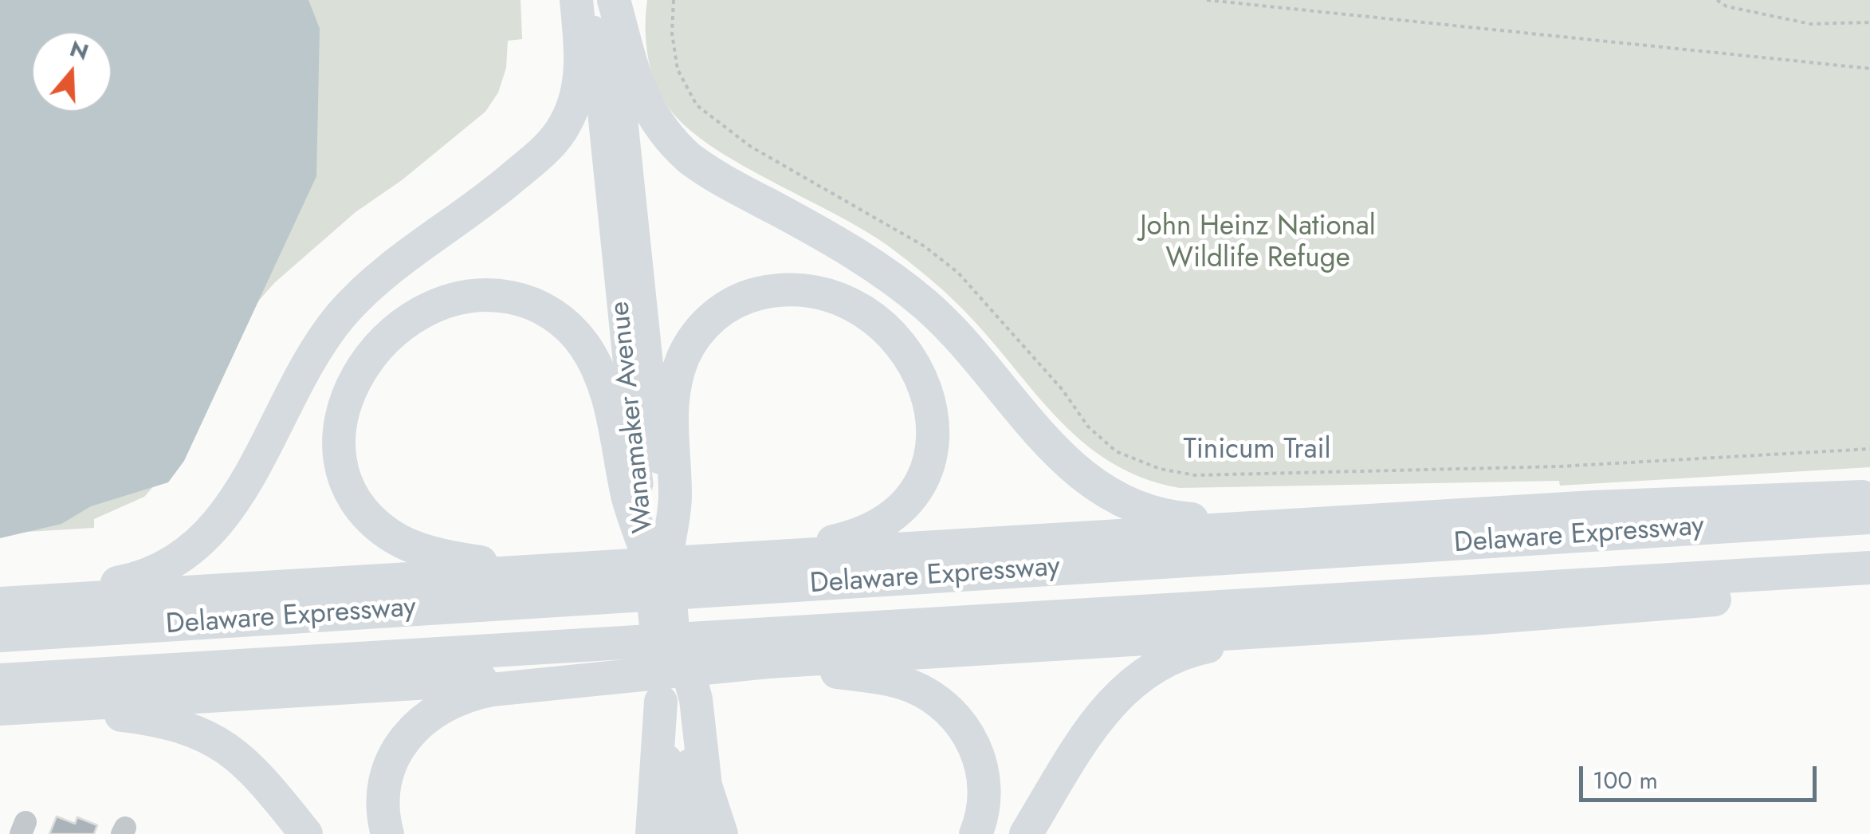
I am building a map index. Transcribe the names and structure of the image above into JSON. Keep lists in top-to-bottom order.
{
  "streets": {
    "highway": ["Delaware Expressway"],
    "main road": ["Wanamaker Avenue"],
    "path": ["Tinicum Trail"]
  },
  "parks": ["John Heinz National Wildlife Refuge"],
  "scale_bar": "100 m",
  "north": "top"
}
